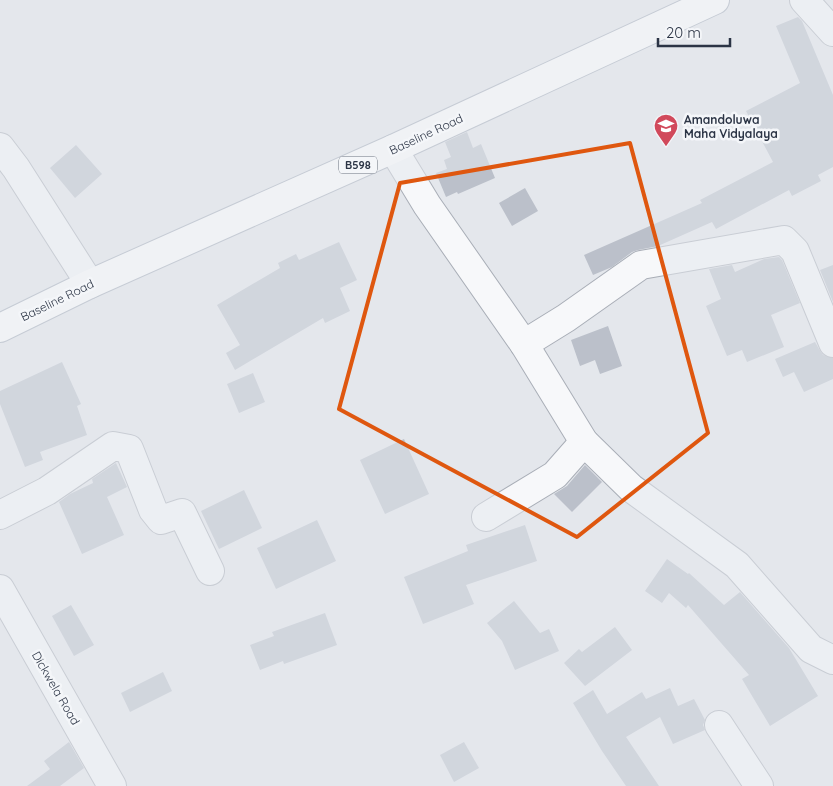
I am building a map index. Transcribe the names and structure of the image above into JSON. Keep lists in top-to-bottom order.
{
  "streets": {
    "main road": ["Baseline Road", "B598"],
    "street": ["Dickwela Road"]
  },
  "places": {
    "school or university": ["Amandoluwa Maha Vidyalaya"]
  },
  "scale_bar": "20 m"
}
